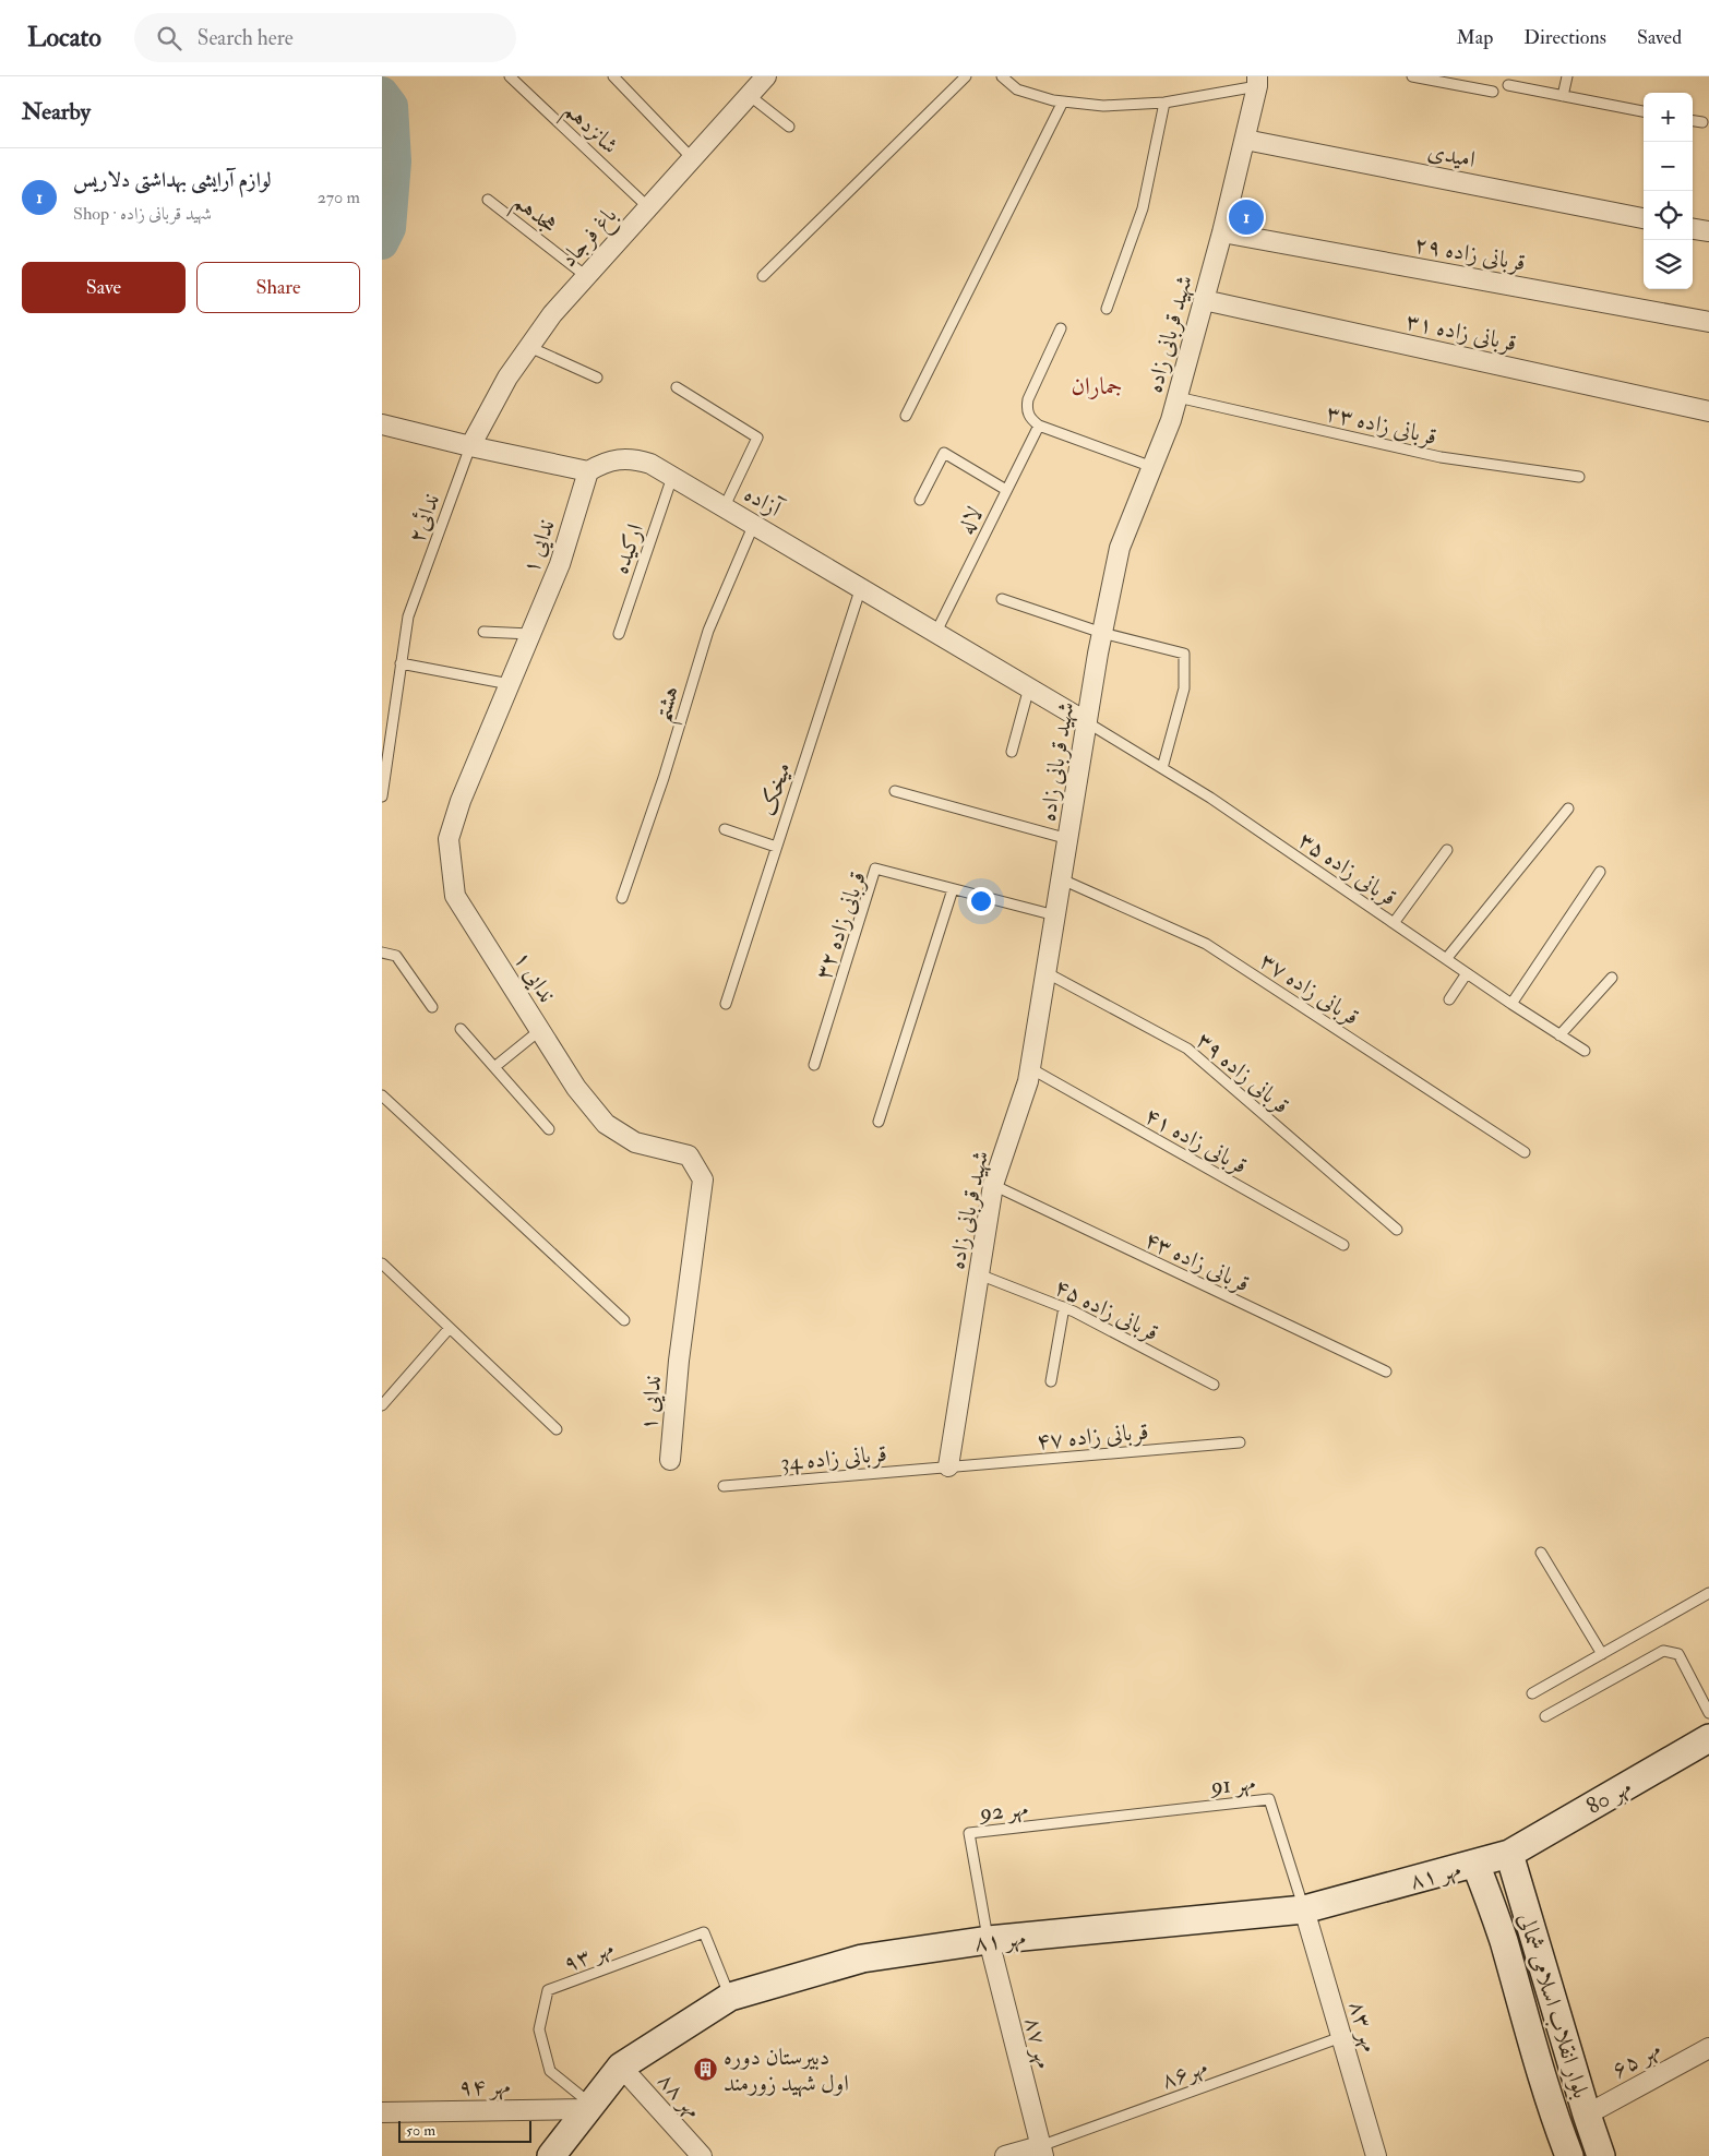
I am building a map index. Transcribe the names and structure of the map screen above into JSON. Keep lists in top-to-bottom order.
{
  "streets": {
    "street": [
      "امیدی",
      "باغ فرجاد",
      "قربانی زاده ۲۹",
      "قربانی زاده ۳۱",
      "شهید قربانی زاده",
      "آزاده",
      "ندایی ۱",
      "مهر 80",
      "مهر ۸۱",
      "بلوار انقلاب اسلامی شمالی",
      "مهر ۸۳",
      "مهر ۸۷",
      "مهر ۶۵",
      "مهر ۹۴",
      "مهر ۸۸"
    ],
    "lane": [
      "شانزدهم",
      "هجدهم",
      "قربانی زاده ۳۳",
      "ندائی۲",
      "لاله",
      "ارکیده",
      "هشتم",
      "میخک",
      "قربانی زاده ۳۵",
      "قربانی زاده ۳۲",
      "قربانی زاده ۳۷",
      "قربانی زاده ۳۹",
      "قربانی زاده ۴۱",
      "قربانی زاده ۴۳",
      "قربانی زاده ۴۵",
      "قربانی زاده ۴۷",
      "قربانی زاده 34",
      "مهر 91",
      "مهر 92",
      "مهر ۹۳",
      "مهر۸۶"
    ]
  },
  "crossings": [
    ["شانزدهم", "باغ فرجاد"],
    ["امیدی", "شهید قربانی زاده"],
    ["هجدهم", "باغ فرجاد"],
    ["باغ فرجاد", "ندائی۲"],
    ["قربانی زاده ۲۹", "شهید قربانی زاده"],
    ["قربانی زاده ۳۱", "شهید قربانی زاده"],
    ["شهید قربانی زاده", "قربانی زاده ۳۳"],
    ["شهید قربانی زاده", "آزاده"],
    ["شهید قربانی زاده", "قربانی زاده ۳۵"],
    ["شهید قربانی زاده", "قربانی زاده ۳۲"],
    ["شهید قربانی زاده", "قربانی زاده ۳۷"],
    ["شهید قربانی زاده", "قربانی زاده ۳۹"],
    ["شهید قربانی زاده", "قربانی زاده ۴۱"],
    ["شهید قربانی زاده", "قربانی زاده ۴۳"],
    ["شهید قربانی زاده", "قربانی زاده ۴۵"],
    ["شهید قربانی زاده", "قربانی زاده ۴۷"],
    ["شهید قربانی زاده", "قربانی زاده 34"],
    ["آزاده", "لاله"],
    ["آزاده", "ندایی ۱"],
    ["آزاده", "ارکیده"],
    ["آزاده", "هشتم"],
    ["آزاده", "میخک"],
    ["آزاده", "قربانی زاده ۳۵"],
    ["قربانی زاده ۴۷", "قربانی زاده 34"],
    ["مهر 91", "مهر 92"],
    ["مهر 91", "مهر ۸۱"],
    ["مهر 91", "مهر ۸۳"],
    ["مهر 80", "مهر ۸۱"],
    ["مهر 80", "بلوار انقلاب اسلامی شمالی"],
    ["مهر 92", "مهر ۸۱"],
    ["مهر 92", "مهر ۸۷"],
    ["مهر ۸۱", "مهر ۹۳"],
    ["مهر ۸۱", "بلوار انقلاب اسلامی شمالی"],
    ["مهر ۸۱", "مهر ۸۳"],
    ["مهر ۸۱", "مهر ۸۷"],
    ["مهر ۸۱", "مهر ۹۴"],
    ["مهر ۸۱", "مهر ۸۸"],
    ["مهر ۹۳", "مهر ۹۴"],
    ["بلوار انقلاب اسلامی شمالی", "مهر ۶۵"],
    ["مهر ۸۳", "مهر۸۶"],
    ["مهر ۸۷", "مهر۸۶"]
  ],
  "districts": ["جماران"],
  "places": {
    "building": ["دبیرستان دوره اول شهید زورمند"]
  },
  "scale_bar": "50 m",
  "page": {
    "header": "Locato",
    "search": "Search here",
    "nav": ["Map", "Directions", "Saved"],
    "heading": "Nearby",
    "map_buttons": ["+", "−"],
    "list": [
      {
        "mark": "1",
        "name": "لوازم آرایشی بهداشتی دلاریس",
        "note": "Shop · شهید قربانی زاده",
        "value": "270 m"
      }
    ],
    "pins": "1",
    "buttons": ["Save", "Share"],
    "scale": "50 m"
  }
}
